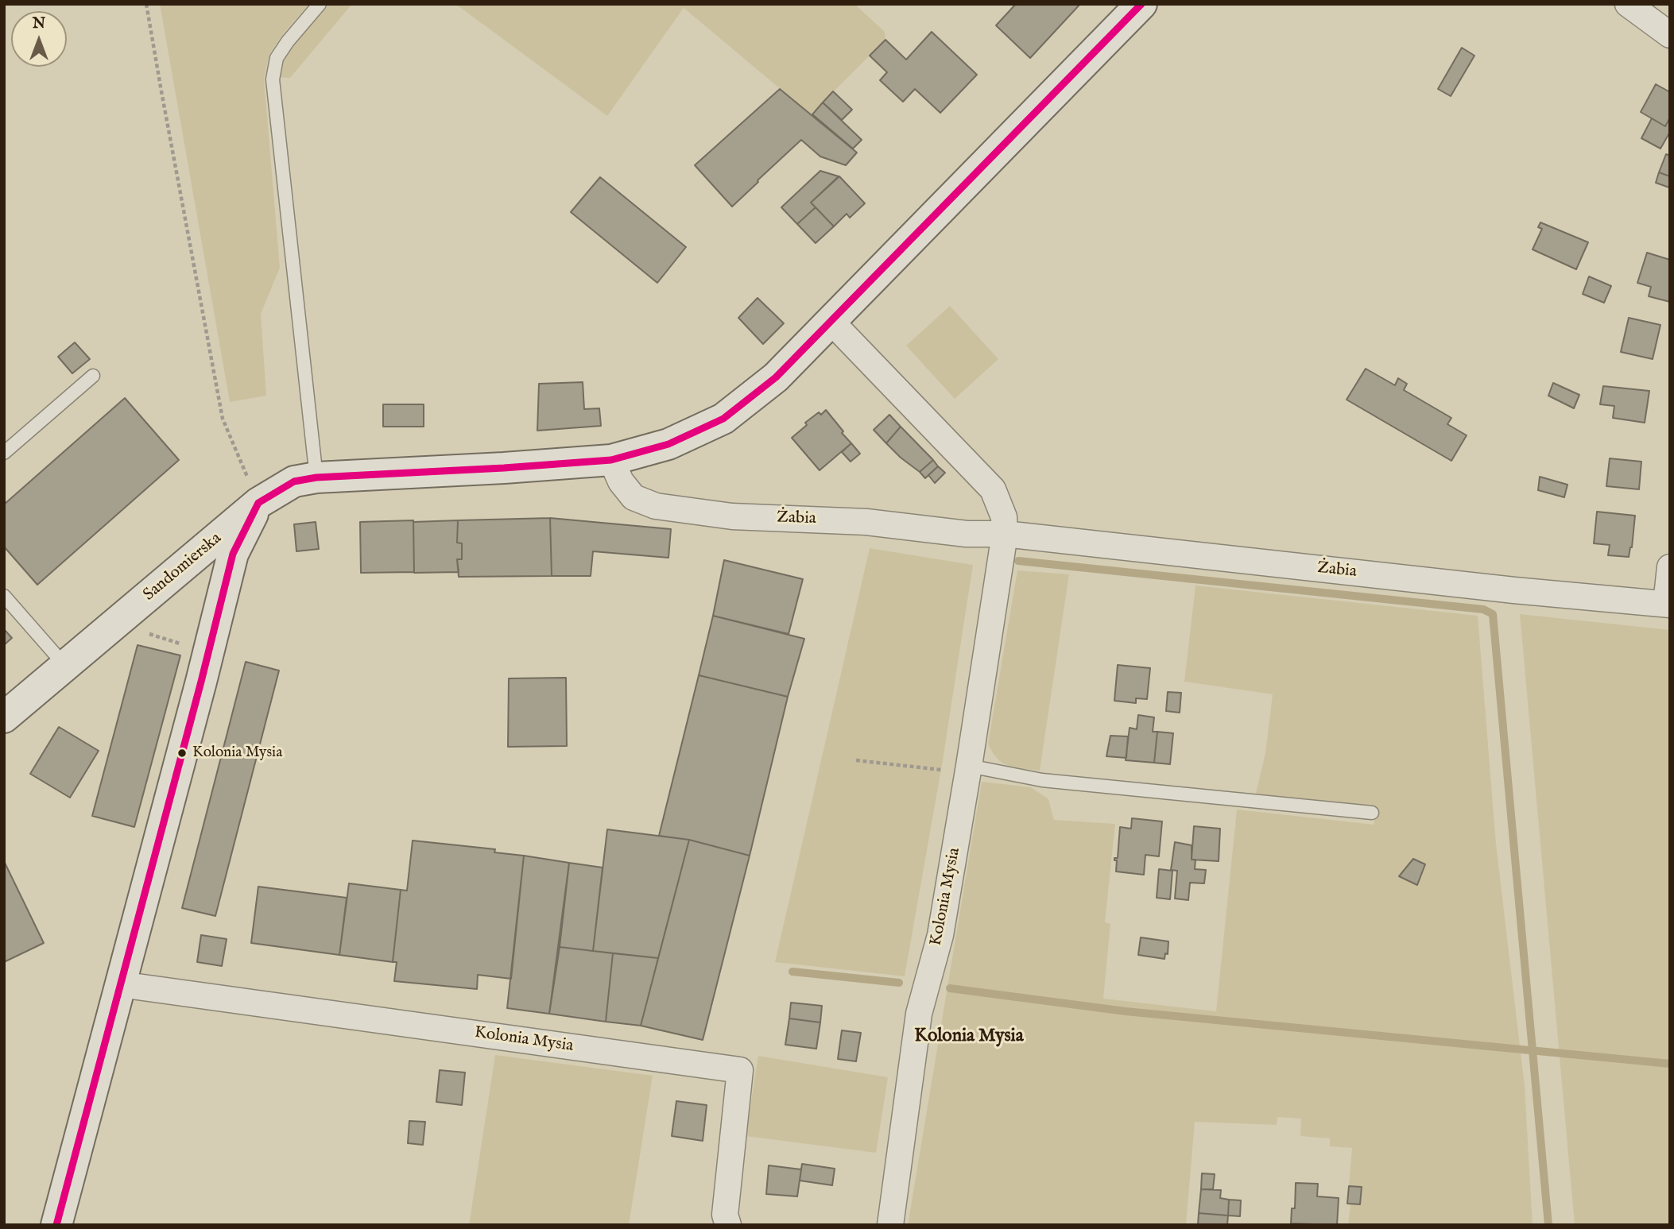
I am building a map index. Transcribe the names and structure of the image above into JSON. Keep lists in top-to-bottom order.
{
  "streets": {
    "street": ["Żabia", "Sandomierska", "Kolonia Mysia"]
  },
  "crossings": [
    ["Żabia", "Sandomierska"],
    ["Żabia", "Kolonia Mysia"]
  ],
  "districts": ["Kolonia Mysia"],
  "places": ["Kolonia Mysia"],
  "north": "top"
}
